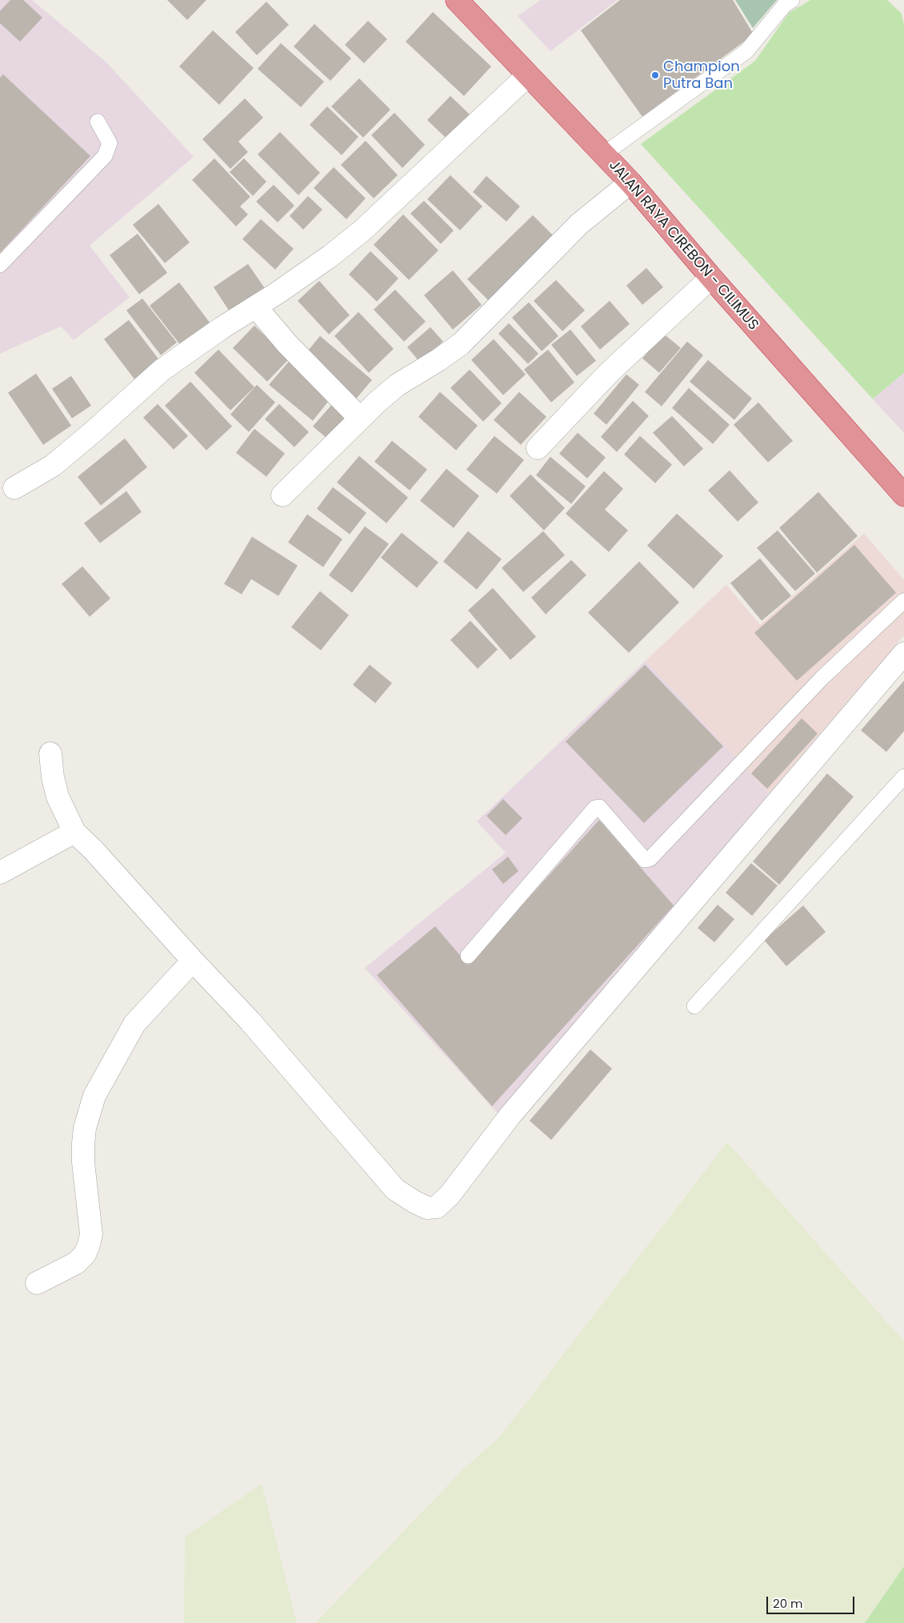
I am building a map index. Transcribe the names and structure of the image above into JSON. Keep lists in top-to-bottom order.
{
  "streets": {
    "highway": ["JALAN RAYA CIREBON - CILIMUS"]
  },
  "places": ["Champion Putra Ban"],
  "scale_bar": "20 m"
}
